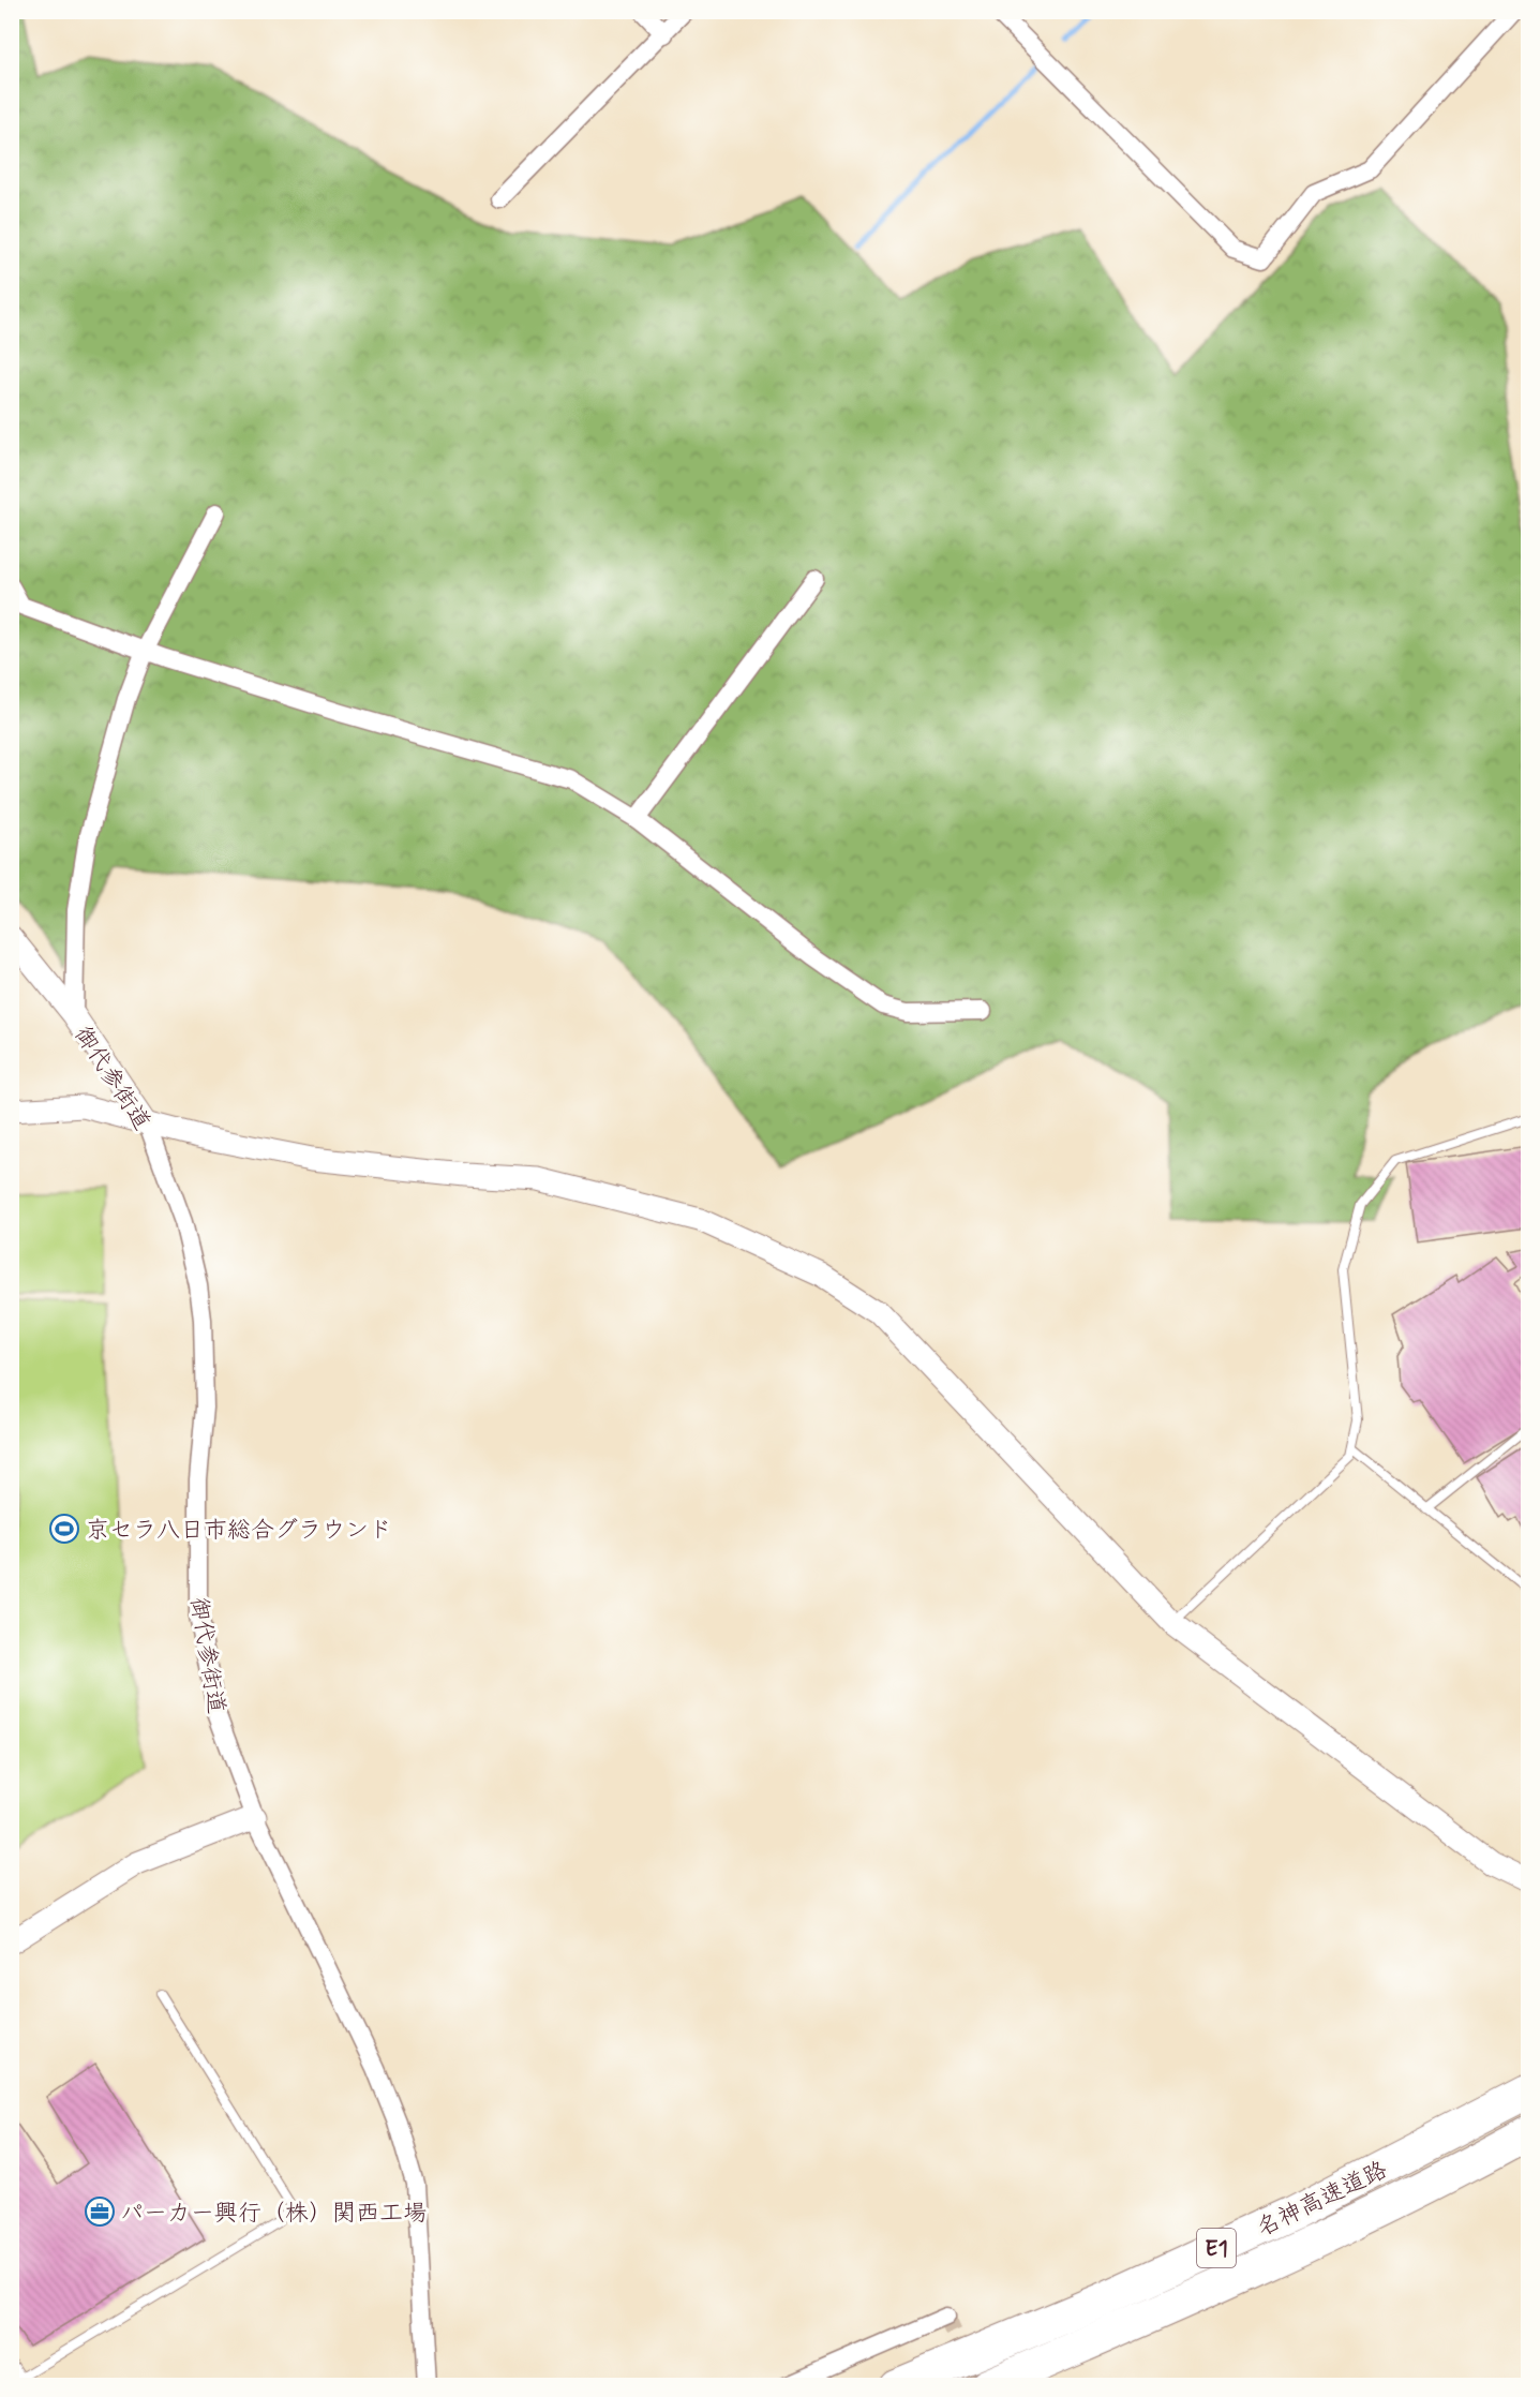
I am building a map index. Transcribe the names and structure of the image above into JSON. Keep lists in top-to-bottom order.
{
  "streets": {
    "highway": ["名神高速道路", "E1"],
    "street": ["御代参街道"]
  },
  "places": {
    "sports": ["京セラ八日市総合グラウンド"],
    "office": ["パーカー興行（株）関西工場"]
  }
}
